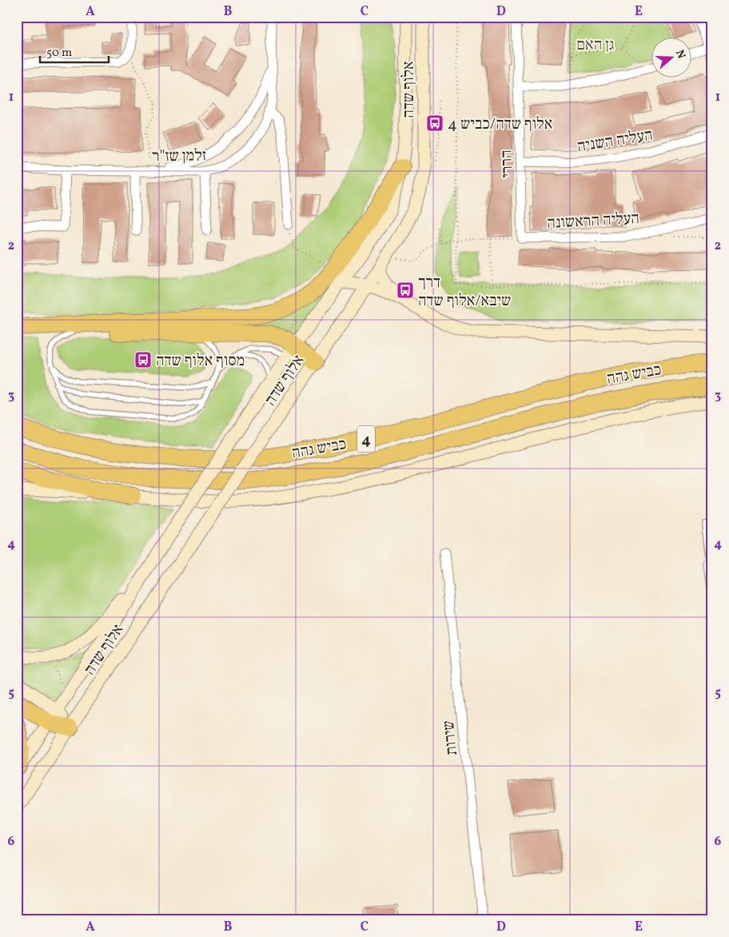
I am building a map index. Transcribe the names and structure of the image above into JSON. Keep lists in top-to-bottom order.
{
  "streets": {
    "highway": ["כביש גהה", "4"],
    "main road": ["אלוף שדה"],
    "street": [
      "העליה השניה",
      "זלמן שז\"ר",
      "הררי",
      "העליה הראשונה",
      "שירות"
    ]
  },
  "crossings": [
    ["העליה השניה", "הררי"],
    ["הררי", "העליה הראשונה"]
  ],
  "parks": ["גן האם"],
  "places": {
    "bus stop": ["אלוף שדה/כביש 4", "דרך שיבא/אלוף שדה", "מסוף אלוף שדה"]
  },
  "scale_bar": "50 m",
  "north": "right",
  "grid": {
    "columns": [
      "A",
      "B",
      "C",
      "D",
      "E"
    ],
    "rows": [
      "1",
      "2",
      "3",
      "4",
      "5",
      "6"
    ]
  }
}
